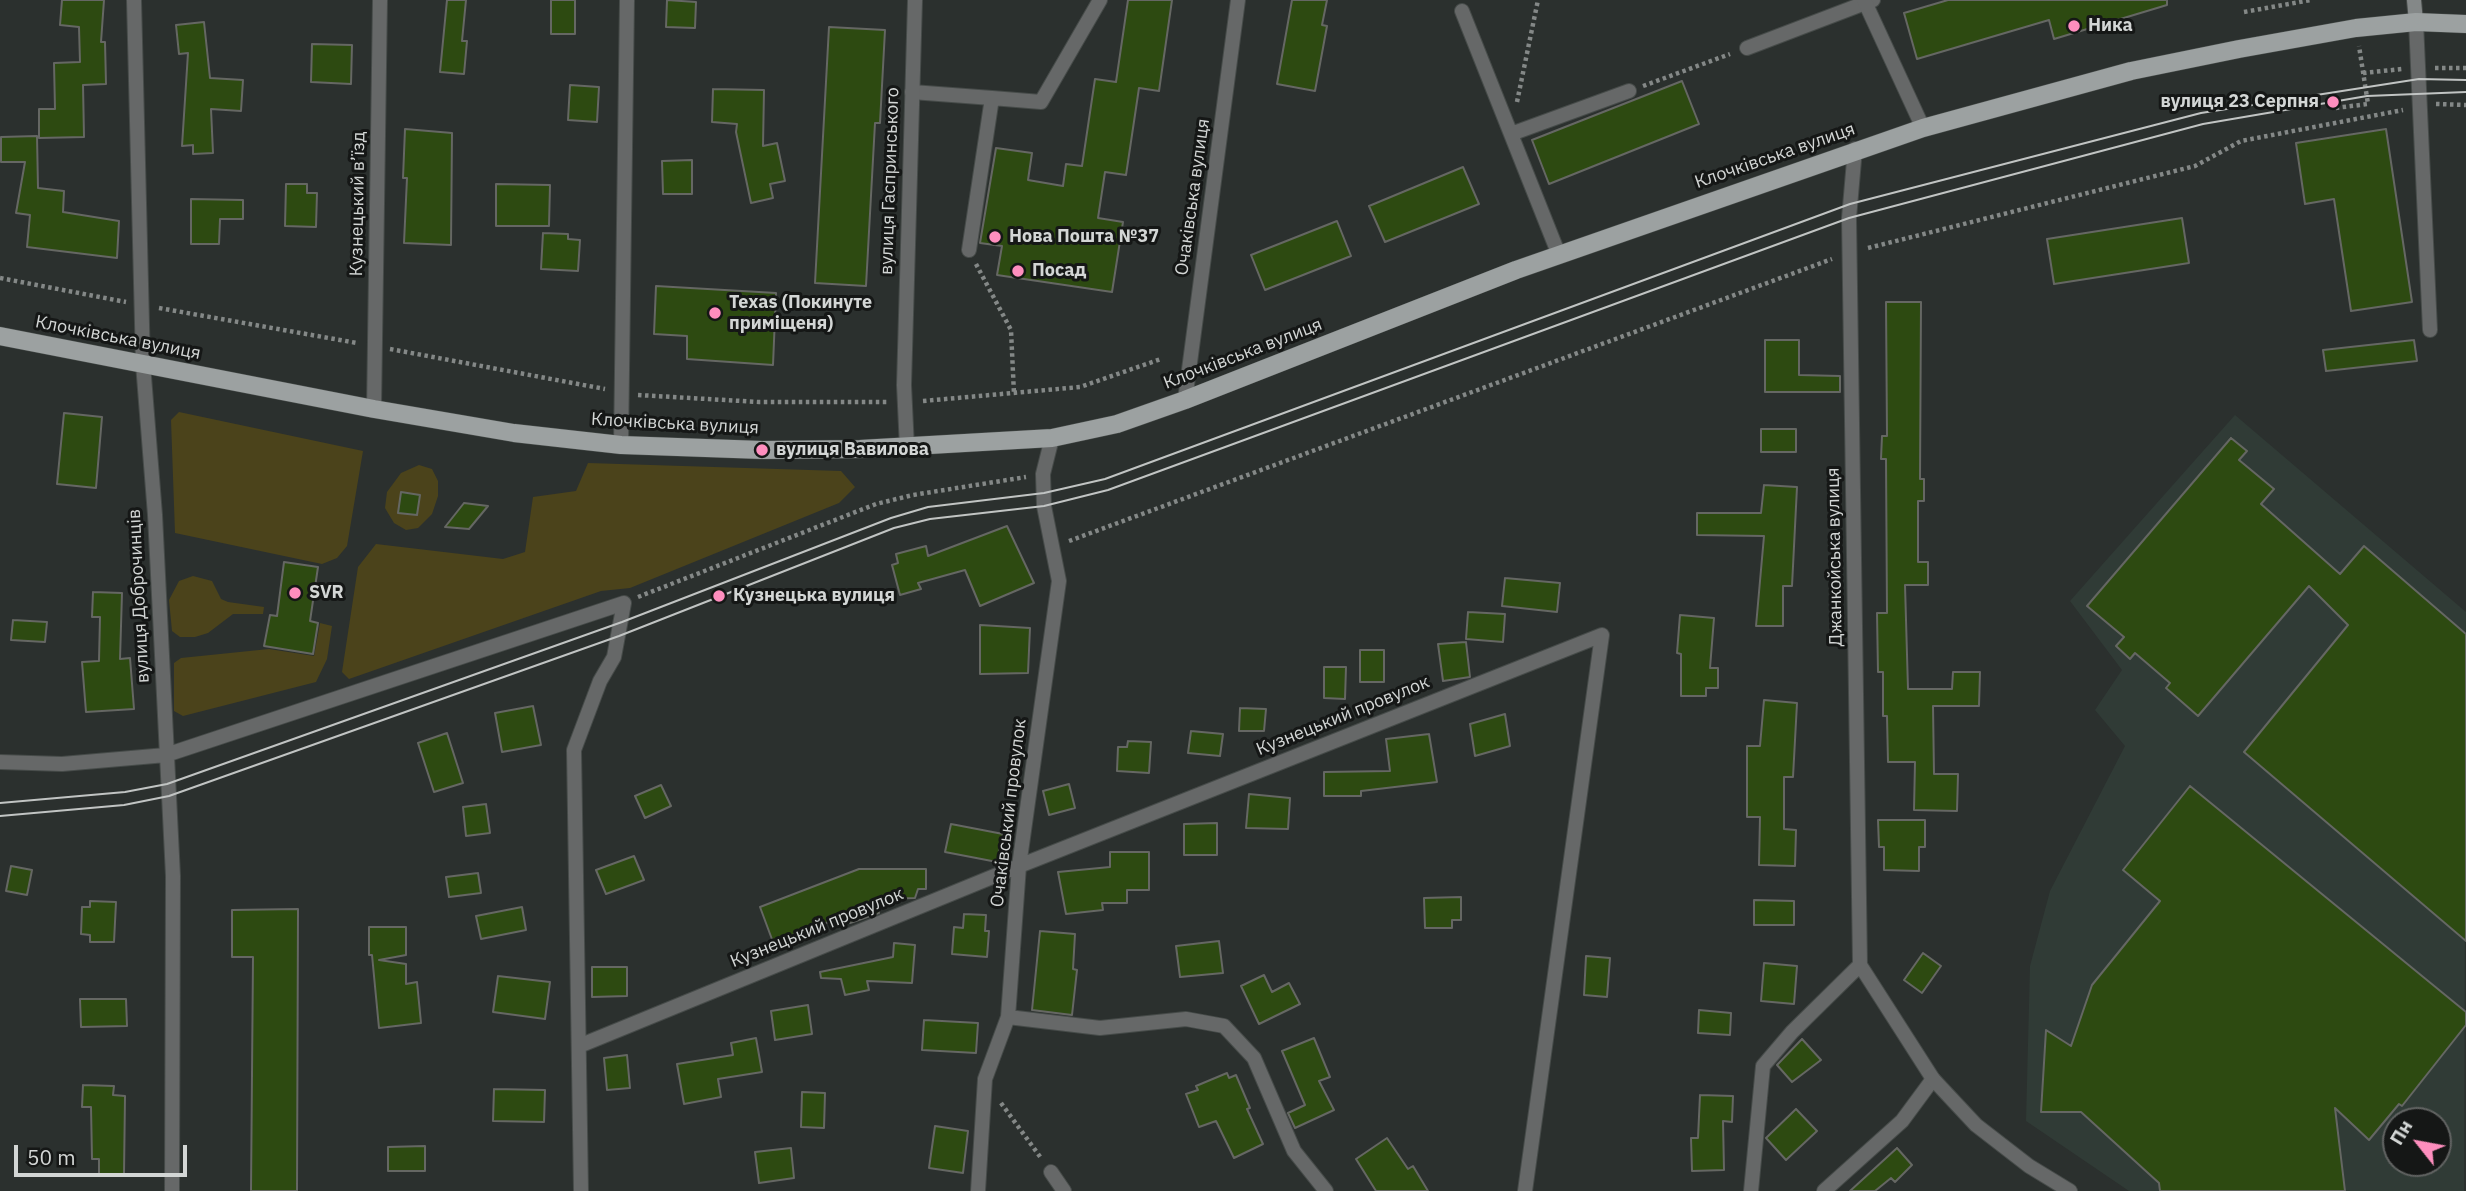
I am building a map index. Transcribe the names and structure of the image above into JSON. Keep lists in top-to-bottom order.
{
  "streets": {
    "main road": ["Клочківська вулиця"],
    "street": [
      "вулиця Гаспринського",
      "Очаківська вулиця",
      "Кузнецький в’їзд",
      "Джанкойська вулиця",
      "вулиця Доброчинців",
      "Кузнецький провулок",
      "Очаківський провулок"
    ]
  },
  "crossings": [
    ["Клочківська вулиця", "вулиця Гаспринського"],
    ["Клочківська вулиця", "Очаківська вулиця"],
    ["Клочківська вулиця", "Кузнецький в’їзд"],
    ["Клочківська вулиця", "Джанкойська вулиця"],
    ["Клочківська вулиця", "вулиця Доброчинців"],
    ["Клочківська вулиця", "Очаківський провулок"],
    ["Кузнецький провулок", "Очаківський провулок"]
  ],
  "places": [
    "Ника",
    "вулиця 23 Серпня",
    "Нова Пошта №37",
    "Посад",
    "Texas (Покинуте приміщеня)",
    "вулиця Вавилова",
    "SVR",
    "Кузнецька вулиця"
  ],
  "scale_bar": "50 m",
  "north": "top left"
}
